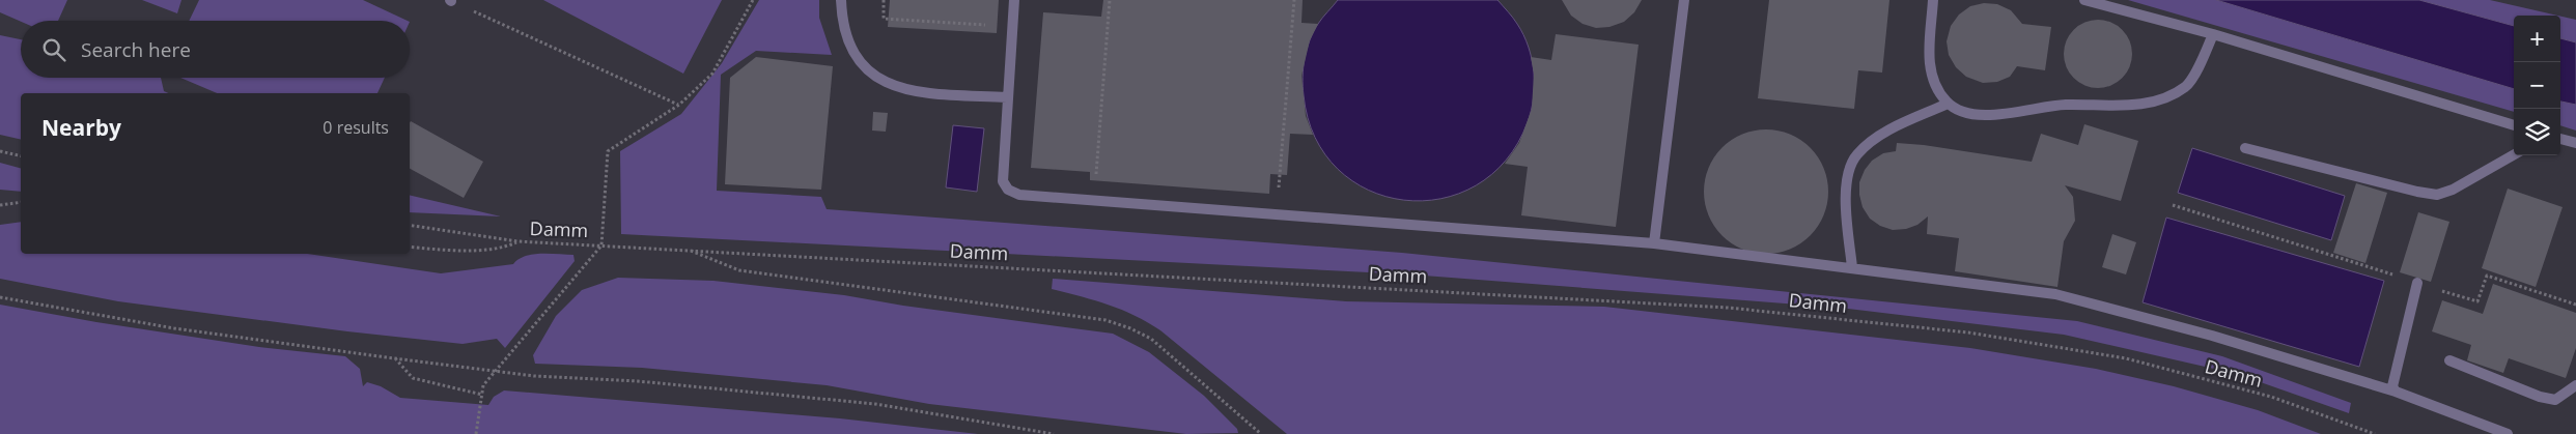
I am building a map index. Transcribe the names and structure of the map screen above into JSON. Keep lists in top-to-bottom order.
{
  "streets": {
    "path": ["Damm"]
  },
  "page": {
    "map_buttons": ["+", "−"],
    "search": "Search here",
    "heading": ["Nearby", "0 results"]
  }
}
